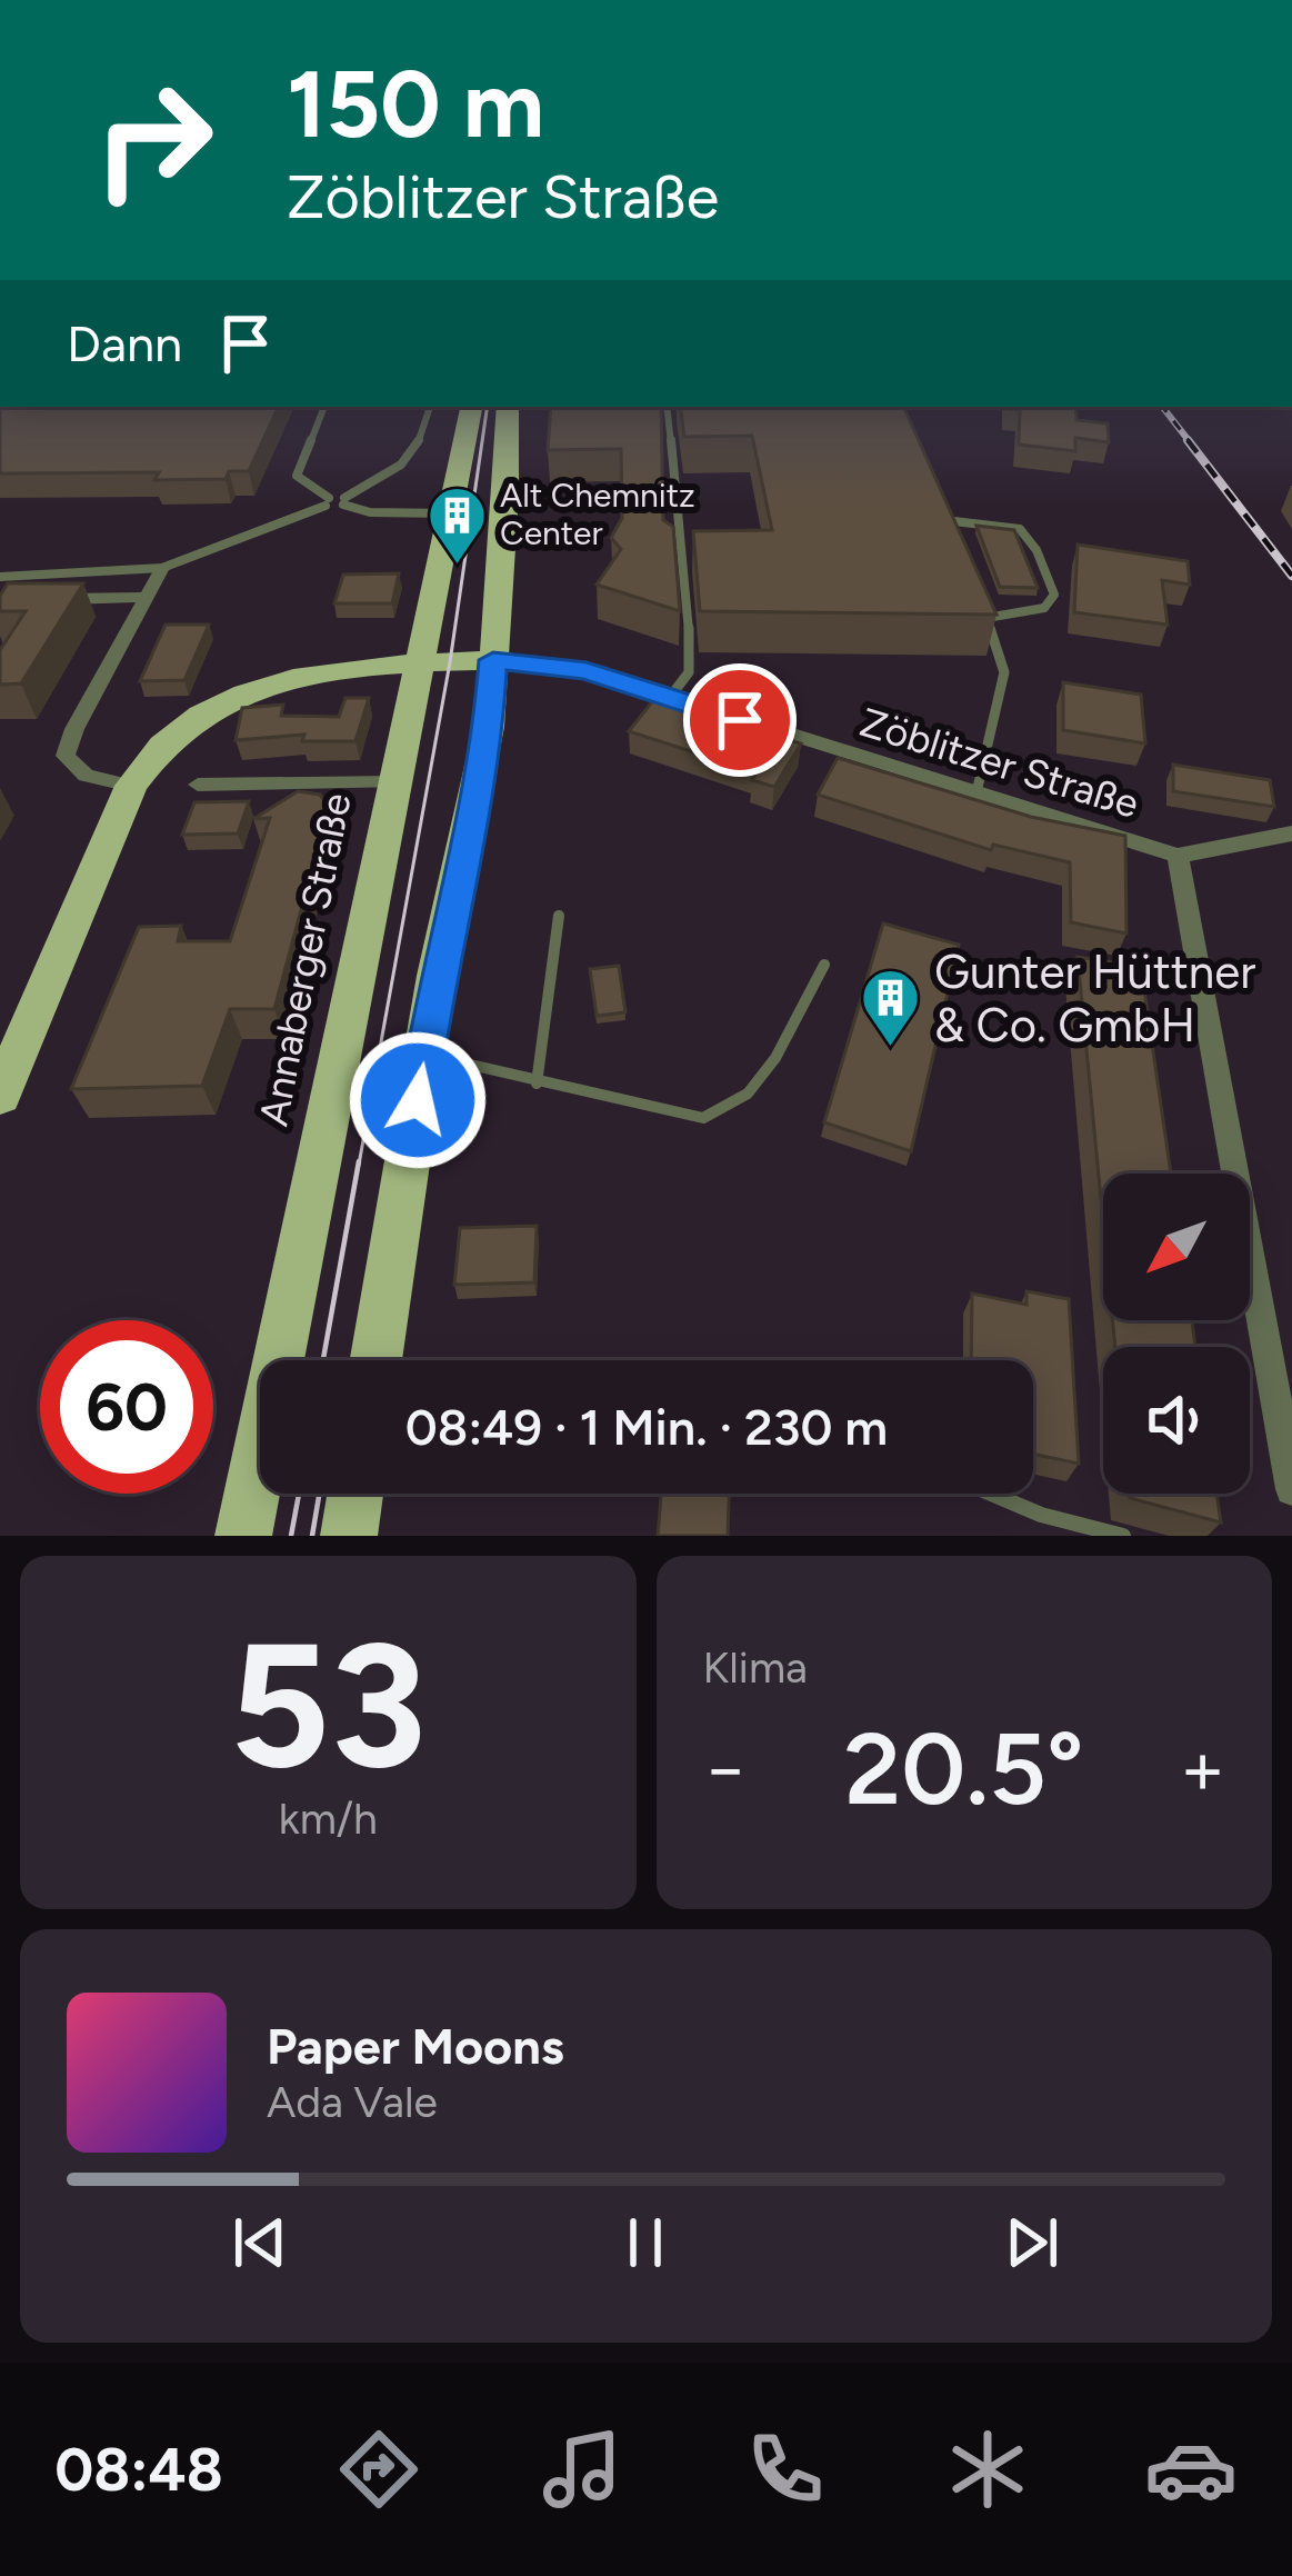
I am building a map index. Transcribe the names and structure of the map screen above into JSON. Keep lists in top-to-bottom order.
{
  "streets": {
    "main road": ["Annaberger Straße"],
    "street": ["Zöblitzer Straße"]
  },
  "places": {
    "building": ["Alt Chemnitz Center", "Gunter Hüttner & Co. GmbH"]
  },
  "north": "bottom left",
  "page": {
    "turn": ["150 m", "Zöblitzer Straße"],
    "then": "Dann",
    "limit": "60",
    "trip": "08:49 · 1 Min. · 230 m",
    "tile": [
      ["53", "km/h"],
      "Klima"
    ],
    "heat": ["−", "20.5°", "+"],
    "song": ["Paper Moons", "Ada Vale"],
    "tabs": "08:48"
  }
}
